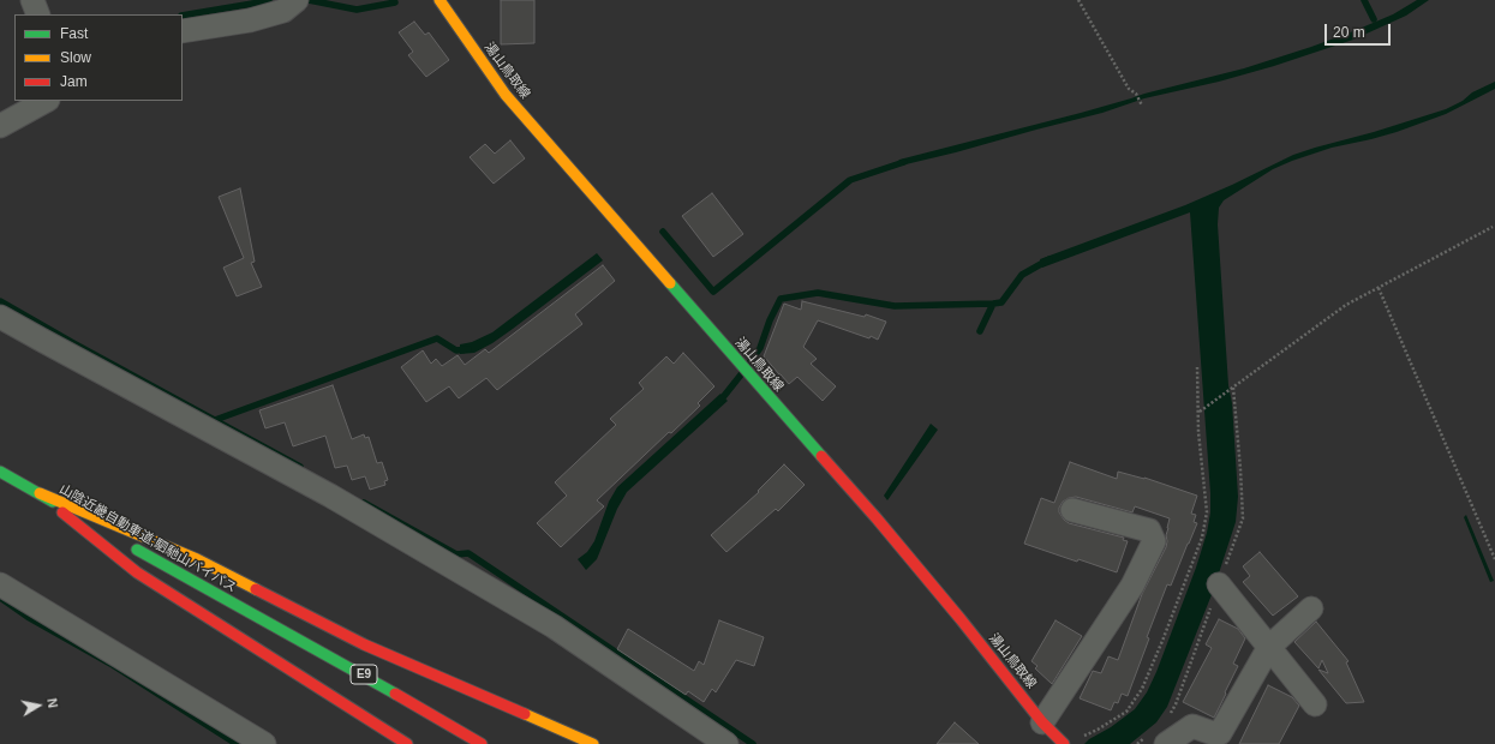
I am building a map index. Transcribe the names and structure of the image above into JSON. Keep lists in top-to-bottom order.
{
  "streets": {
    "main road": ["湯山鳥取線", "山陰近畿自動車道;駟馳山バイパス", "E9"]
  },
  "legend": ["Fast", "Slow", "Jam"],
  "scale_bar": "20 m",
  "north": "right"
}
